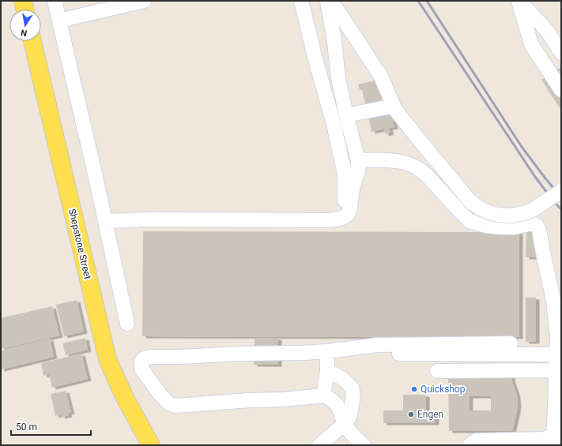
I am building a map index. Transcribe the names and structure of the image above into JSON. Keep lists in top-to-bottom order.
{
  "streets": {
    "main road": ["Shepstone Street"]
  },
  "places": ["Quickshop", "Engen"],
  "scale_bar": "50 m",
  "north": "bottom"
}
